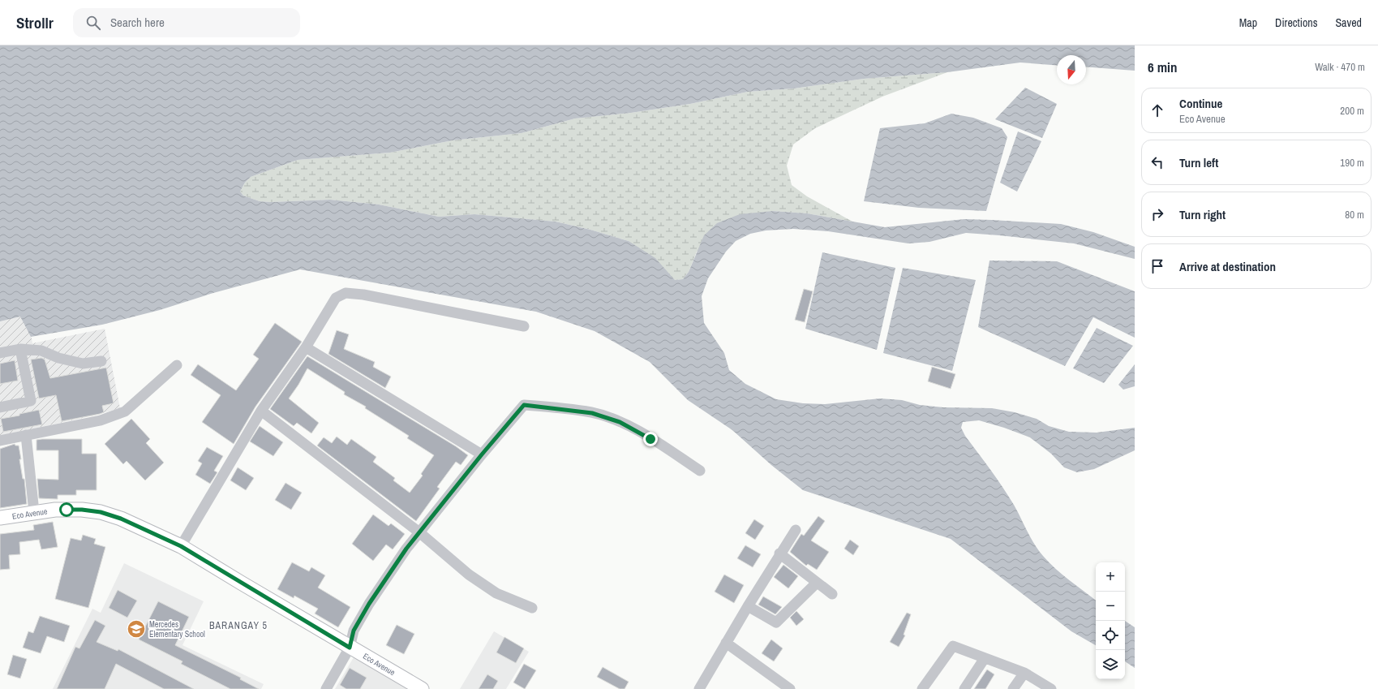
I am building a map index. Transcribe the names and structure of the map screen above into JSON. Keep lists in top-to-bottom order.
{
  "streets": {
    "main road": ["Eco Avenue"]
  },
  "districts": ["BARANGAY 5"],
  "places": {
    "school or university": ["Mercedes Elementary School"]
  },
  "north": "bottom",
  "page": {
    "header": "Strollr",
    "search": "Search here",
    "nav": ["Map", "Directions", "Saved"],
    "heading": ["6 min", "Walk · 470 m"],
    "list": [
      ["Continue", "Eco Avenue", "200 m"],
      ["Turn left", "190 m"],
      ["Turn right", "80 m"],
      "Arrive at destination"
    ],
    "map_buttons": ["+", "−"]
  }
}
